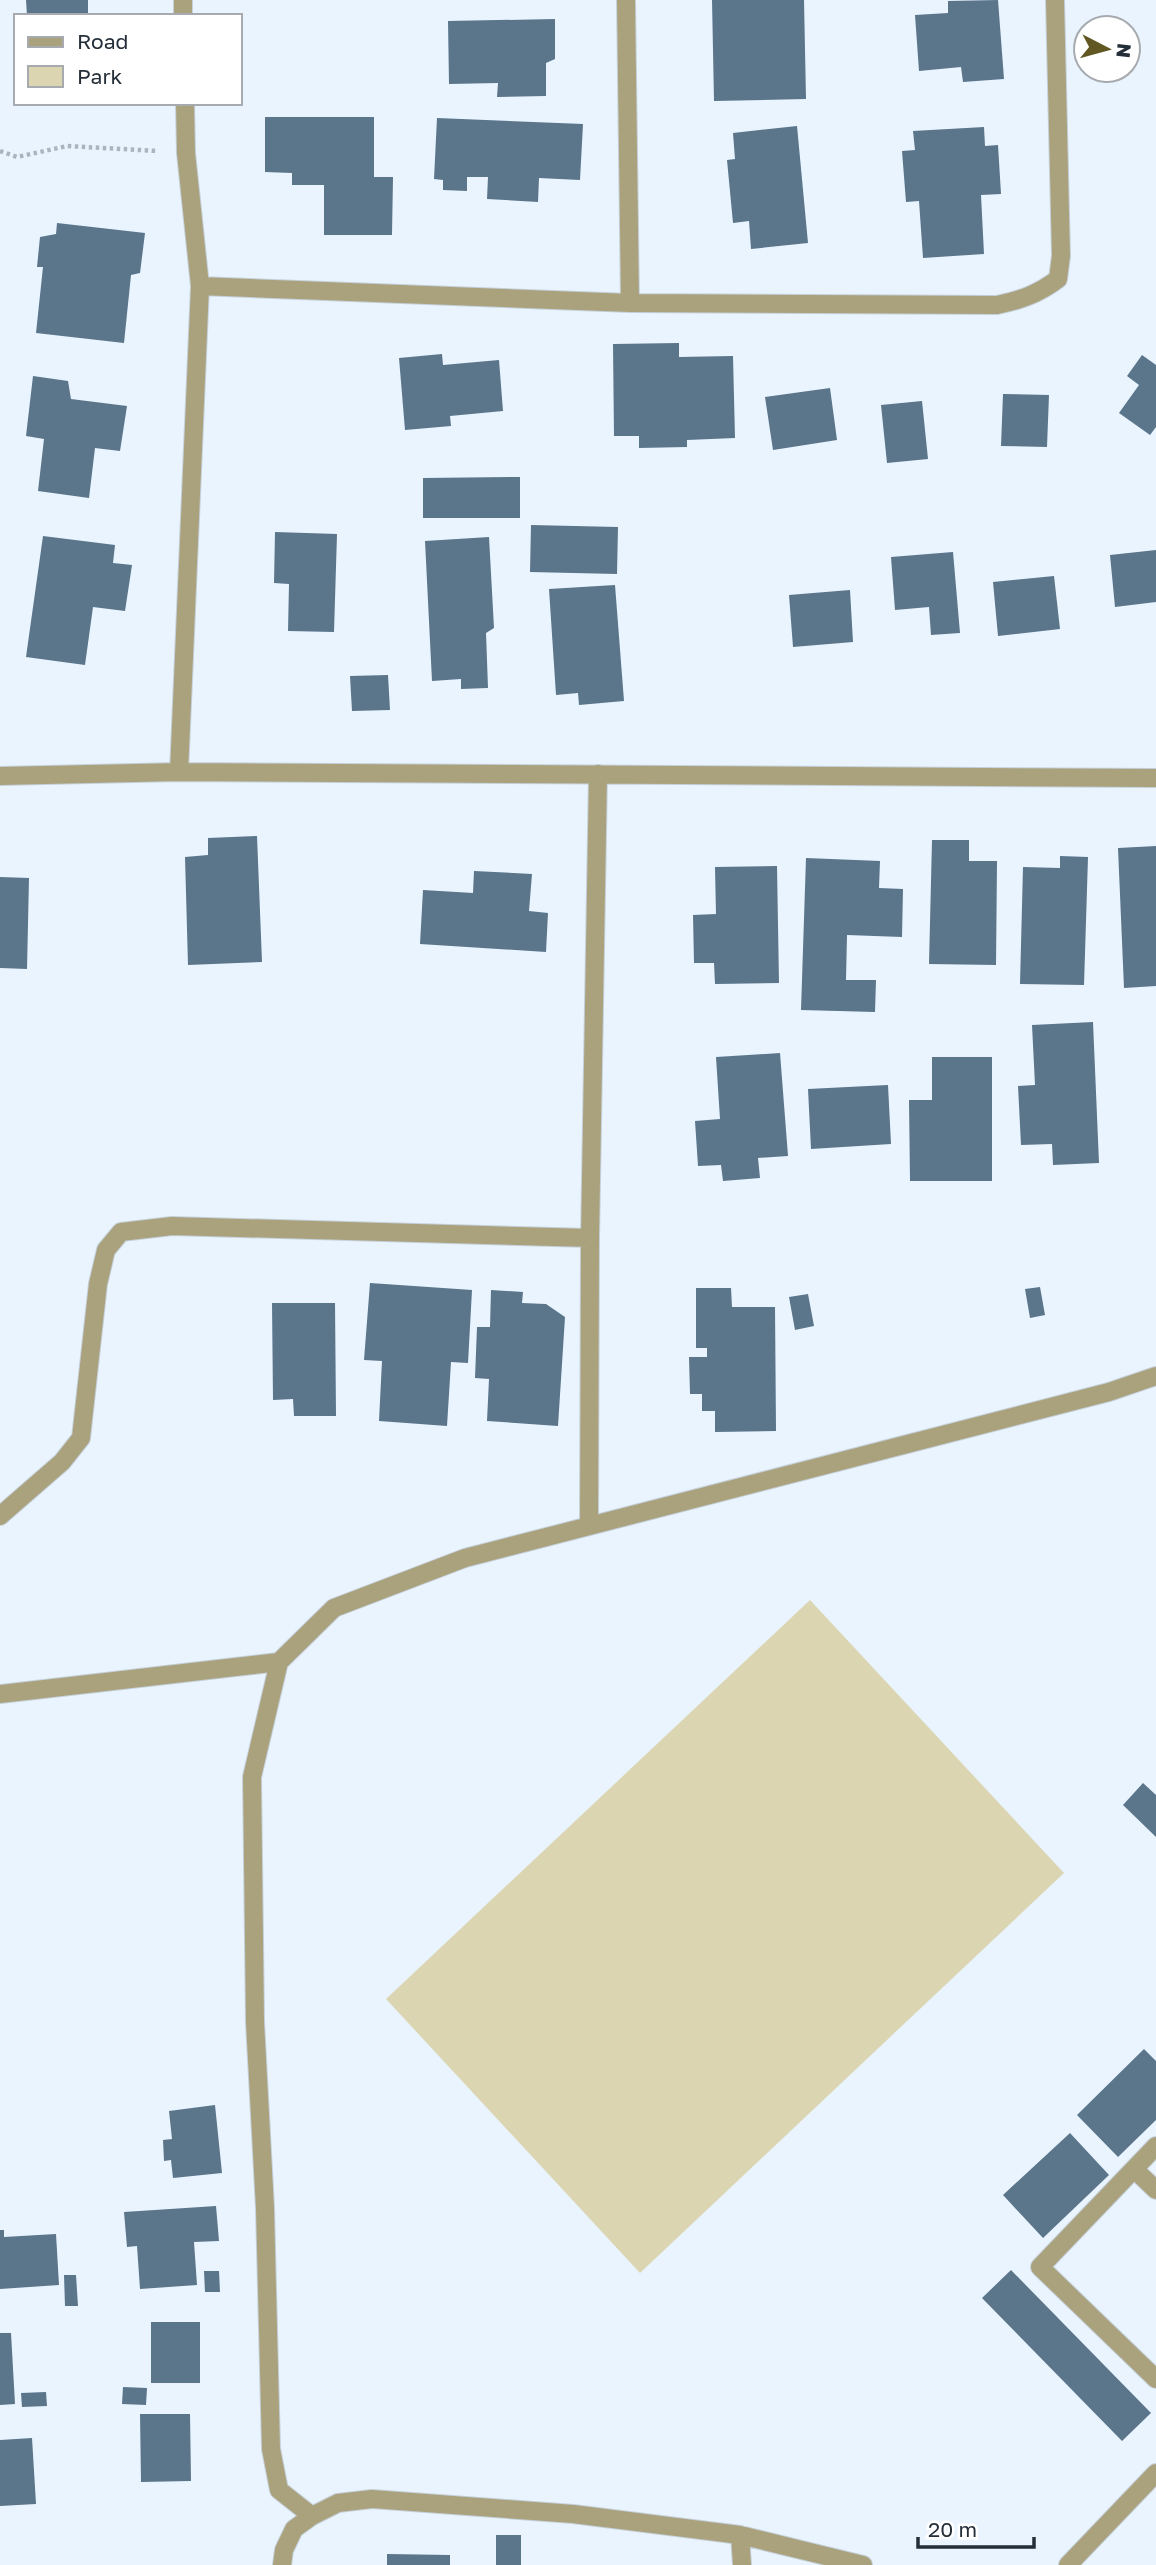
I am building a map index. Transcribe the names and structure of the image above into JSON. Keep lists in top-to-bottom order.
{
  "legend": ["Road", "Park"],
  "scale_bar": "20 m",
  "north": "right"
}
